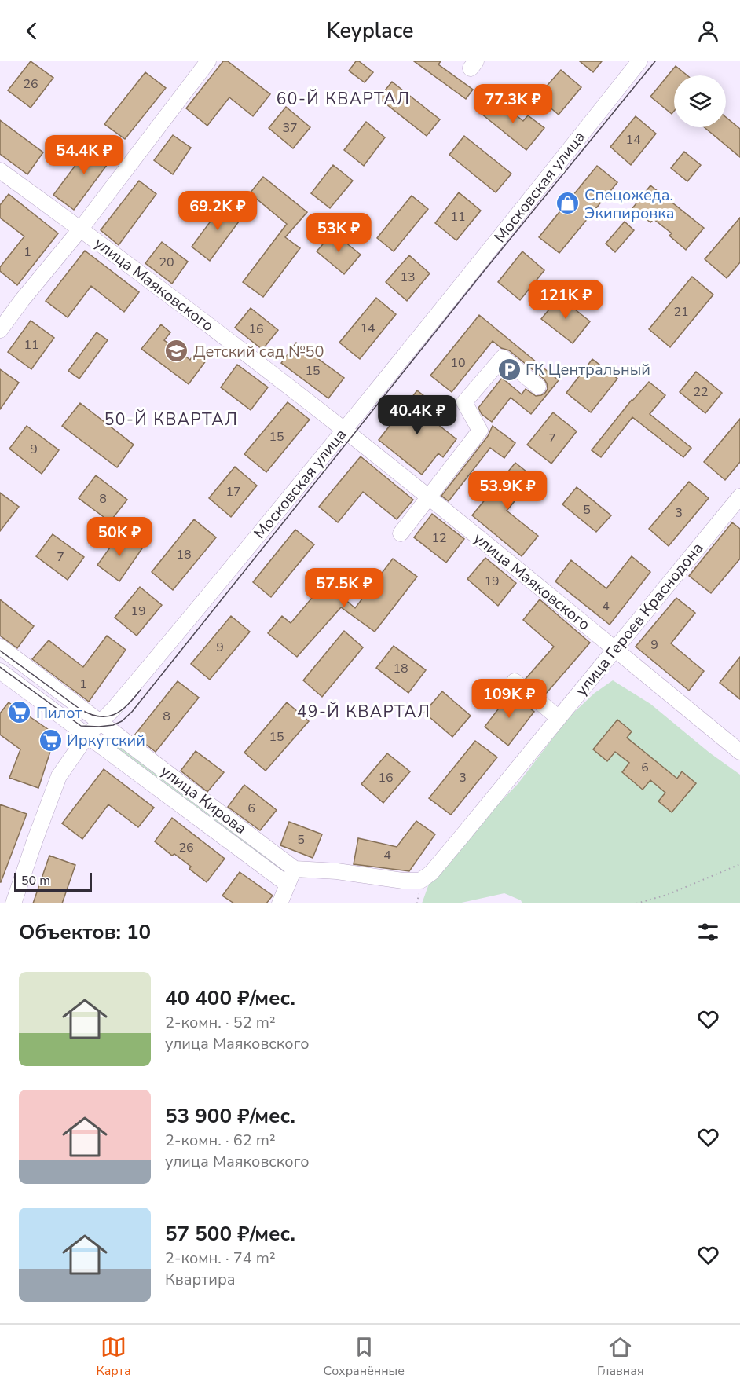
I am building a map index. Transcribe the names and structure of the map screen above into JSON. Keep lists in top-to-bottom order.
{
  "streets": {
    "street": [
      "Московская улица",
      "улица Маяковского",
      "улица Героев Краснодона",
      "улица Кирова"
    ]
  },
  "crossings": [
    ["Московская улица", "улица Маяковского"],
    ["Московская улица", "улица Кирова"],
    ["улица Маяковского", "улица Героев Краснодона"],
    ["улица Героев Краснодона", "улица Кирова"]
  ],
  "districts": ["60-Й КВАРТАЛ", "50-Й КВАРТАЛ", "49-Й КВАРТАЛ"],
  "places": {
    "shop": ["Спецожеда. Экипировка"],
    "school or university": ["Детский сад №50"],
    "parking": ["ГК Центральный"],
    "supermarket": ["Пилот", "Иркутский"]
  },
  "house_numbers": [
    "26",
    "37",
    "14",
    "11",
    "1",
    "20",
    "13",
    "21",
    "14",
    "16",
    "11",
    "10",
    "15",
    "22",
    "15",
    "7",
    "9",
    "17",
    "8",
    "5",
    "3",
    "12",
    "18",
    "7",
    "19",
    "4",
    "19",
    "9",
    "9",
    "18",
    "1",
    "8",
    "15",
    "6",
    "16",
    "3",
    "6",
    "5",
    "26",
    "4"
  ],
  "scale_bar": "50 m",
  "page": {
    "header": "Keyplace",
    "price": [
      "77.3K ₽",
      "54.4K ₽",
      "69.2K ₽",
      "53K ₽",
      "121K ₽",
      "40.4K ₽",
      "53.9K ₽",
      "50K ₽",
      "57.5K ₽",
      "109K ₽"
    ],
    "scale": "50 m",
    "heading": "Объектов: 10",
    "list": [
      {
        "name": "40 400 ₽/мес.",
        "note": "2-комн. · 52 m² · улица Маяковского"
      },
      {
        "name": "53 900 ₽/мес.",
        "note": "2-комн. · 62 m² · улица Маяковского"
      },
      {
        "name": "57 500 ₽/мес.",
        "note": "2-комн. · 74 m² · Квартира"
      }
    ],
    "tabs": ["Карта", "Сохранённые", "Главная"]
  }
}
